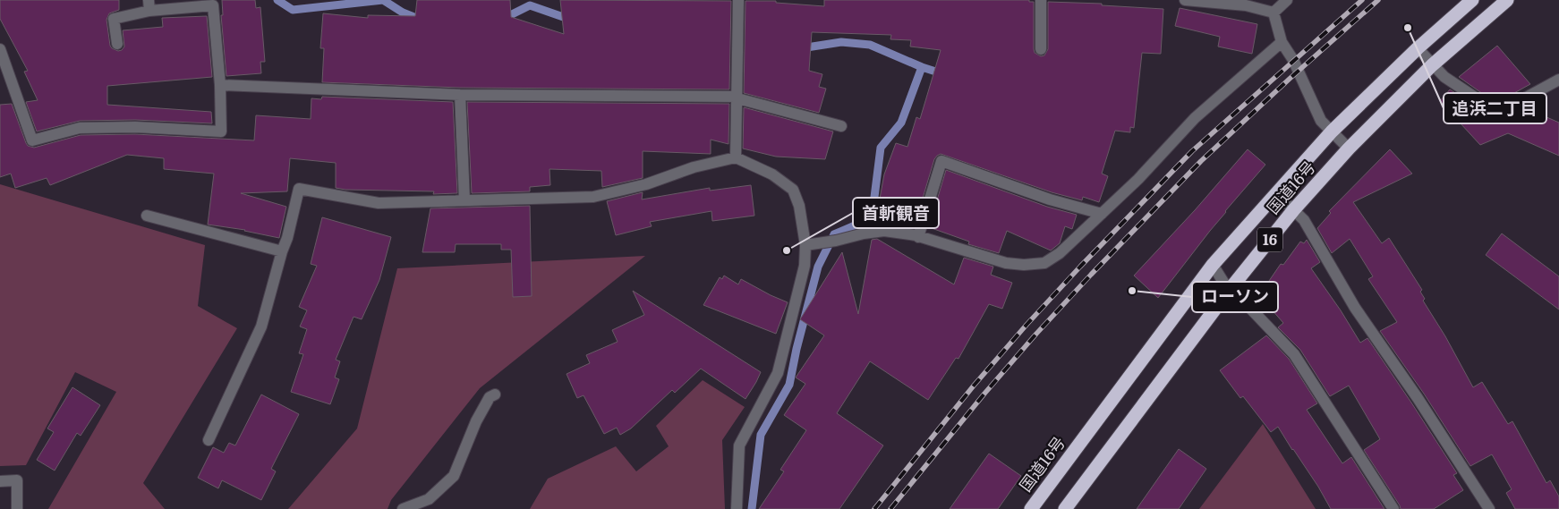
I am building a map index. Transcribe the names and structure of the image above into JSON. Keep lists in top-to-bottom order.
{
  "streets": {
    "highway": ["国道16号", "16"]
  },
  "places": ["追浜二丁目", "首斬観音", "ローソン"]
}
